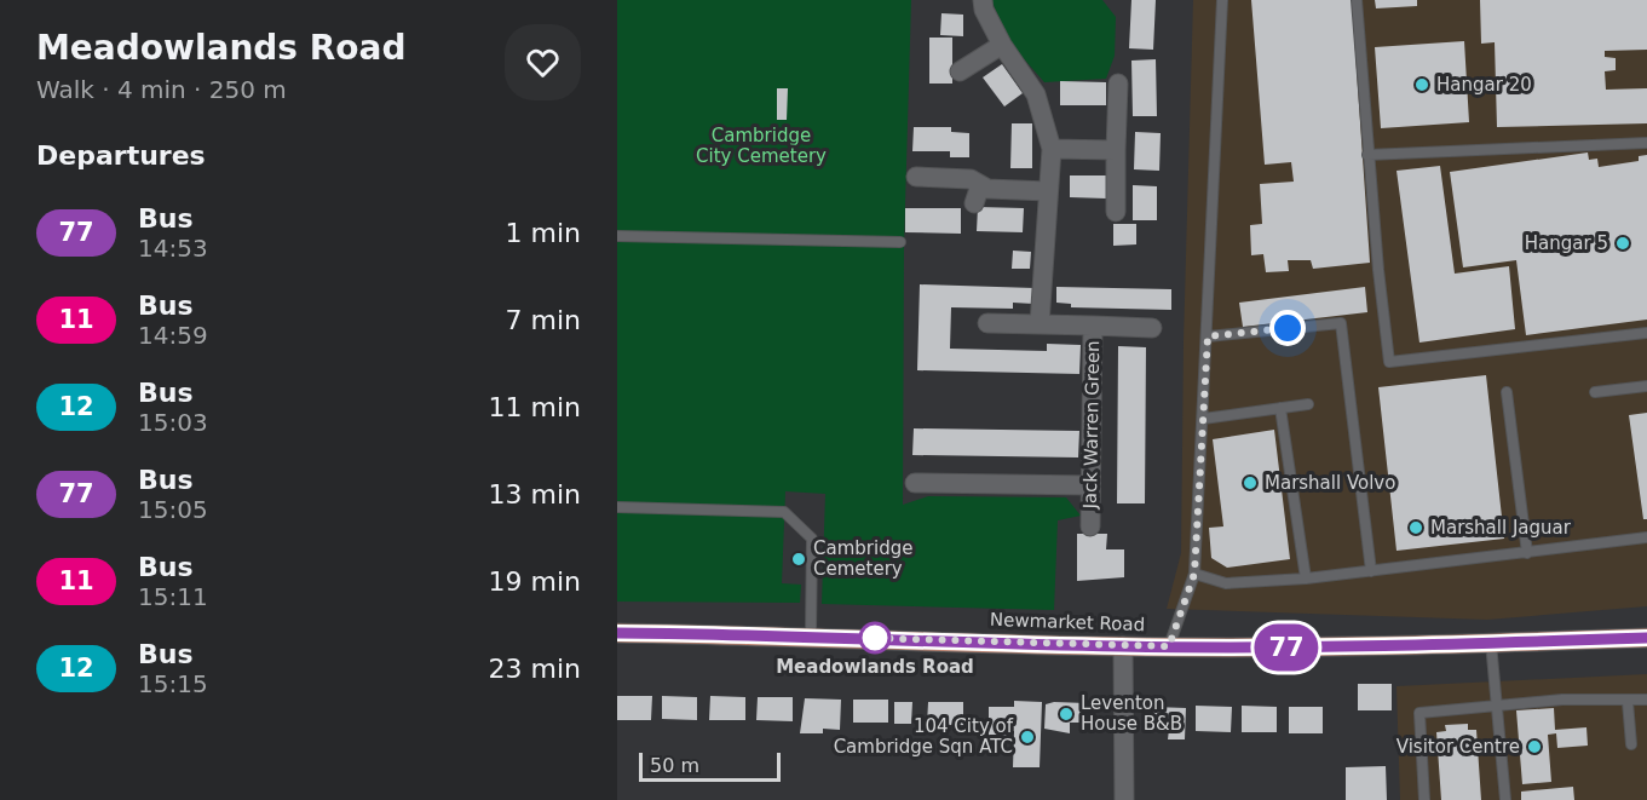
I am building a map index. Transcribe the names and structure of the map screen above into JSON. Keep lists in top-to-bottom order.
{
  "streets": {
    "main road": ["Newmarket Road"],
    "street": ["Jack Warren Green"]
  },
  "parks": ["Cambridge City Cemetery"],
  "places": [
    "Hangar 20",
    "Hangar 5",
    "Marshall Volvo",
    "Marshall Jaguar",
    "Cambridge Cemetery",
    "Meadowlands Road",
    "Leventon House B&B",
    "104 City of Cambridge Sqn ATC",
    "Visitor Centre"
  ],
  "lines": ["bus line 77"],
  "scale_bar": "50 m",
  "page": {
    "heading": [
      ["Meadowlands Road", "Walk · 4 min · 250 m"],
      "Departures"
    ],
    "on_map": "77",
    "list": [
      {
        "mark": "77",
        "name": "Bus",
        "note": "14:53",
        "value": "1 min"
      },
      {
        "mark": "11",
        "name": "Bus",
        "note": "14:59",
        "value": "7 min"
      },
      {
        "mark": "12",
        "name": "Bus",
        "note": "15:03",
        "value": "11 min"
      },
      {
        "mark": "77",
        "name": "Bus",
        "note": "15:05",
        "value": "13 min"
      },
      {
        "mark": "11",
        "name": "Bus",
        "note": "15:11",
        "value": "19 min"
      },
      {
        "mark": "12",
        "name": "Bus",
        "note": "15:15",
        "value": "23 min"
      }
    ],
    "scale": "50 m"
  }
}
